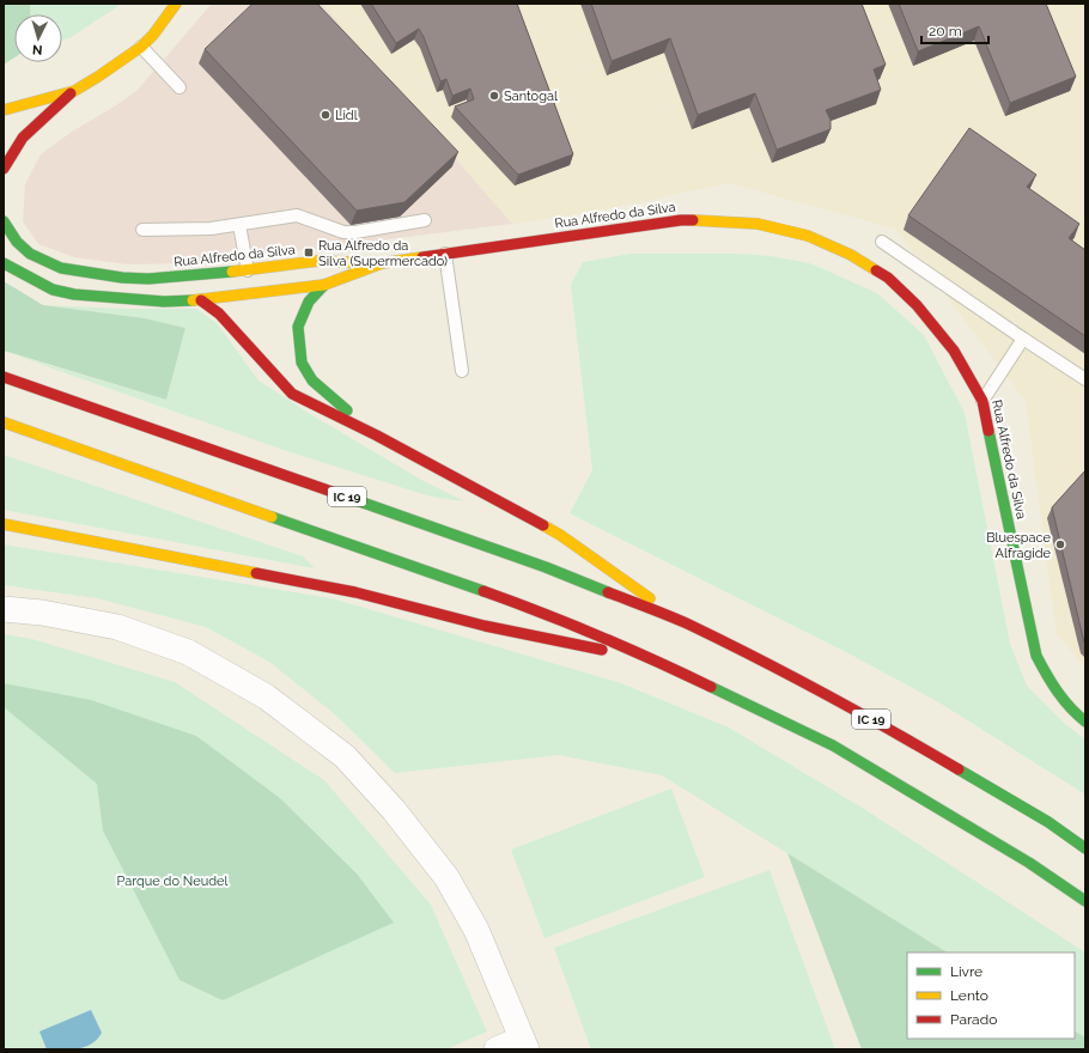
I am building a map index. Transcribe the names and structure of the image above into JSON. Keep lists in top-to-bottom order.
{
  "streets": {
    "main road": ["Rua Alfredo da Silva", "IC 19"]
  },
  "parks": ["Parque do Neudel"],
  "places": {
    "other": ["Santogal", "Lidl", "Bluespace Alfragide"],
    "transit": ["Rua Alfredo da Silva (Supermercado)"]
  },
  "legend": ["Livre", "Lento", "Parado"],
  "scale_bar": "20 m",
  "north": "bottom"
}
